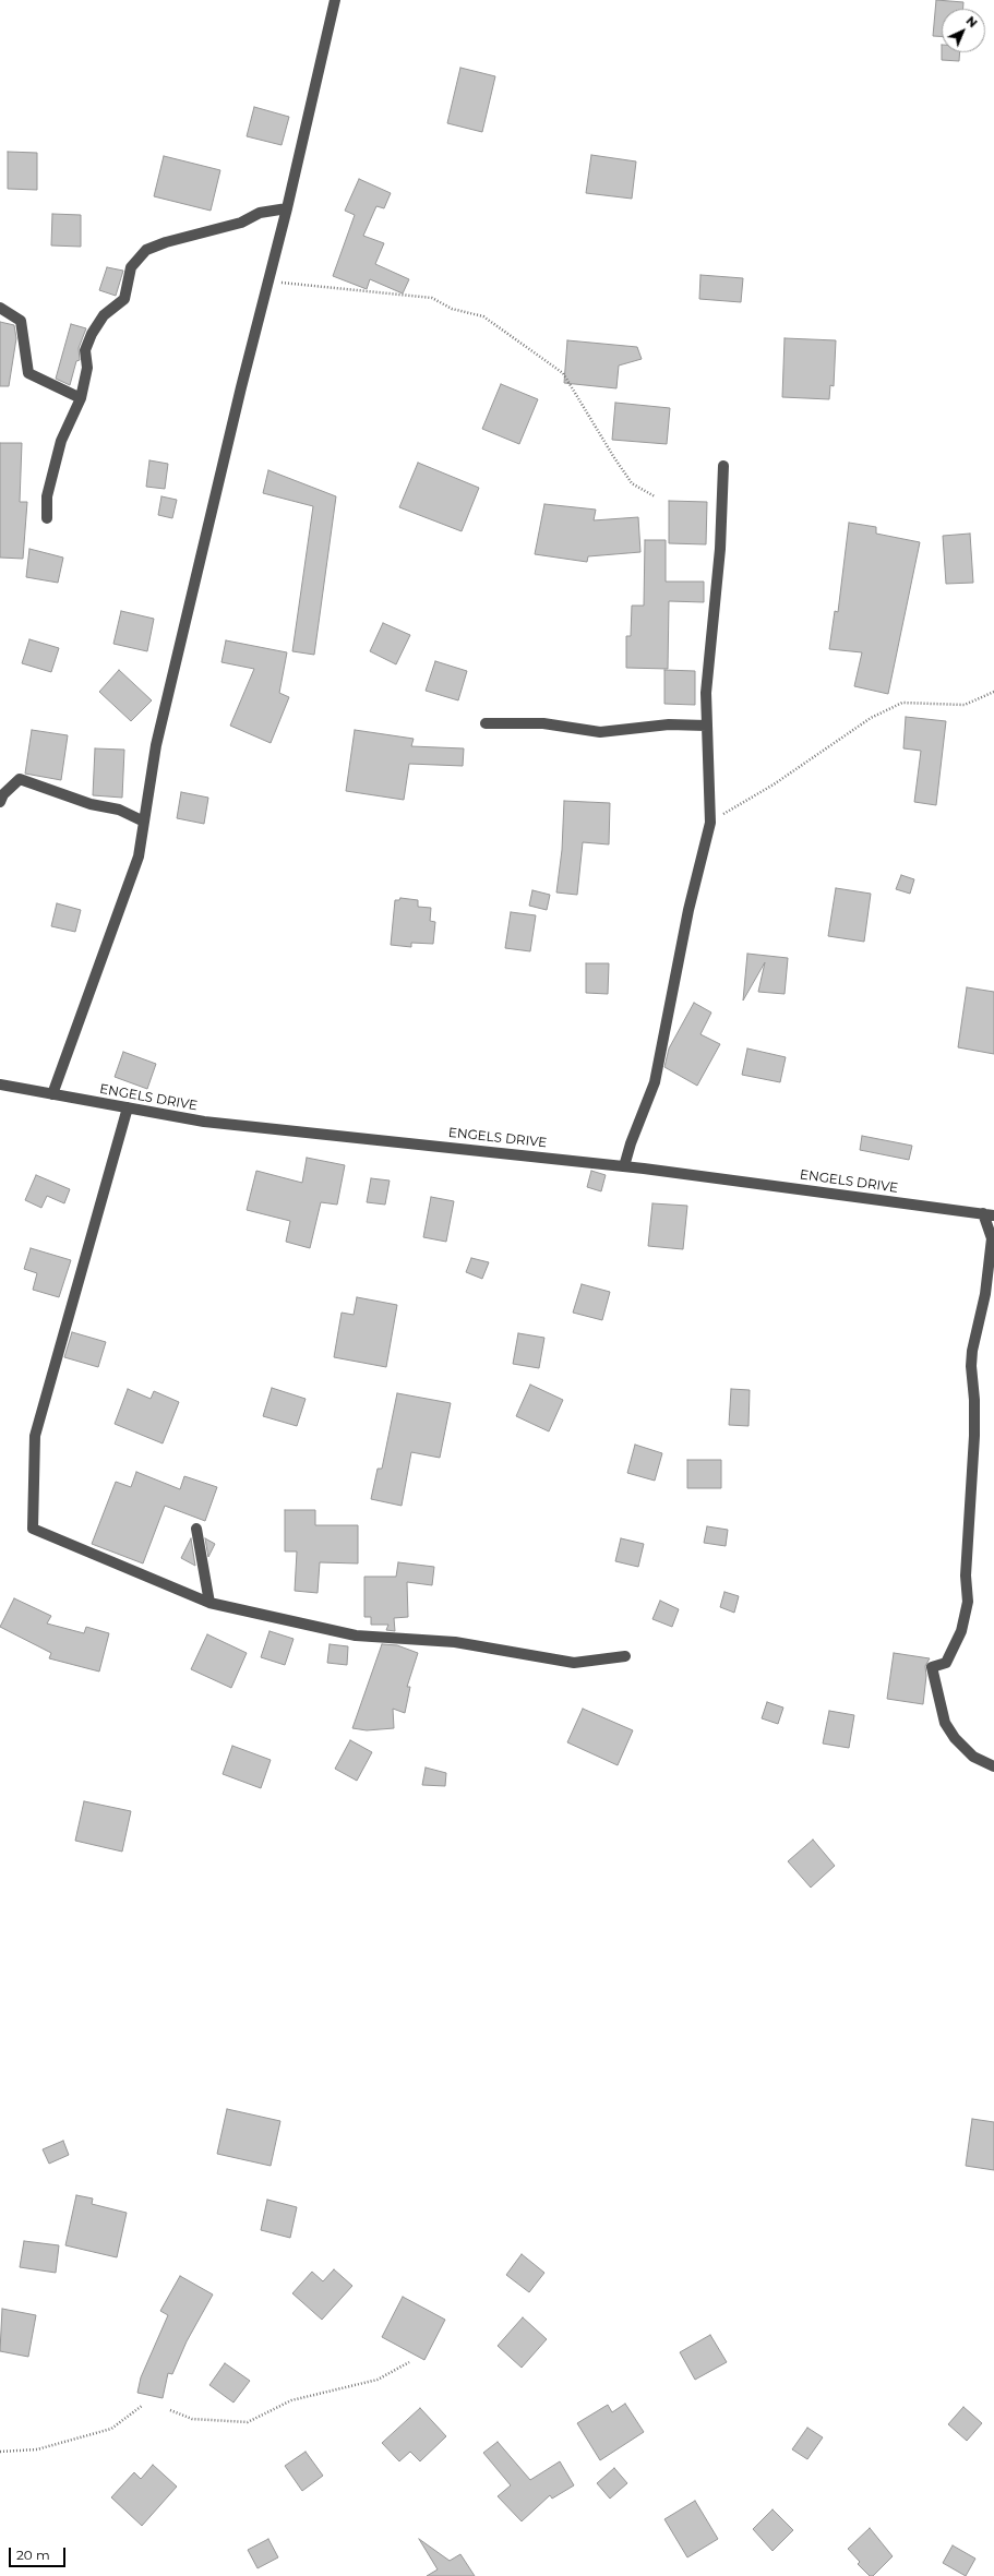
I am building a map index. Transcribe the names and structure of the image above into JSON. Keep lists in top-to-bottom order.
{
  "streets": {
    "street": ["ENGELS DRIVE"]
  },
  "scale_bar": "20 m",
  "north": "top right"
}
